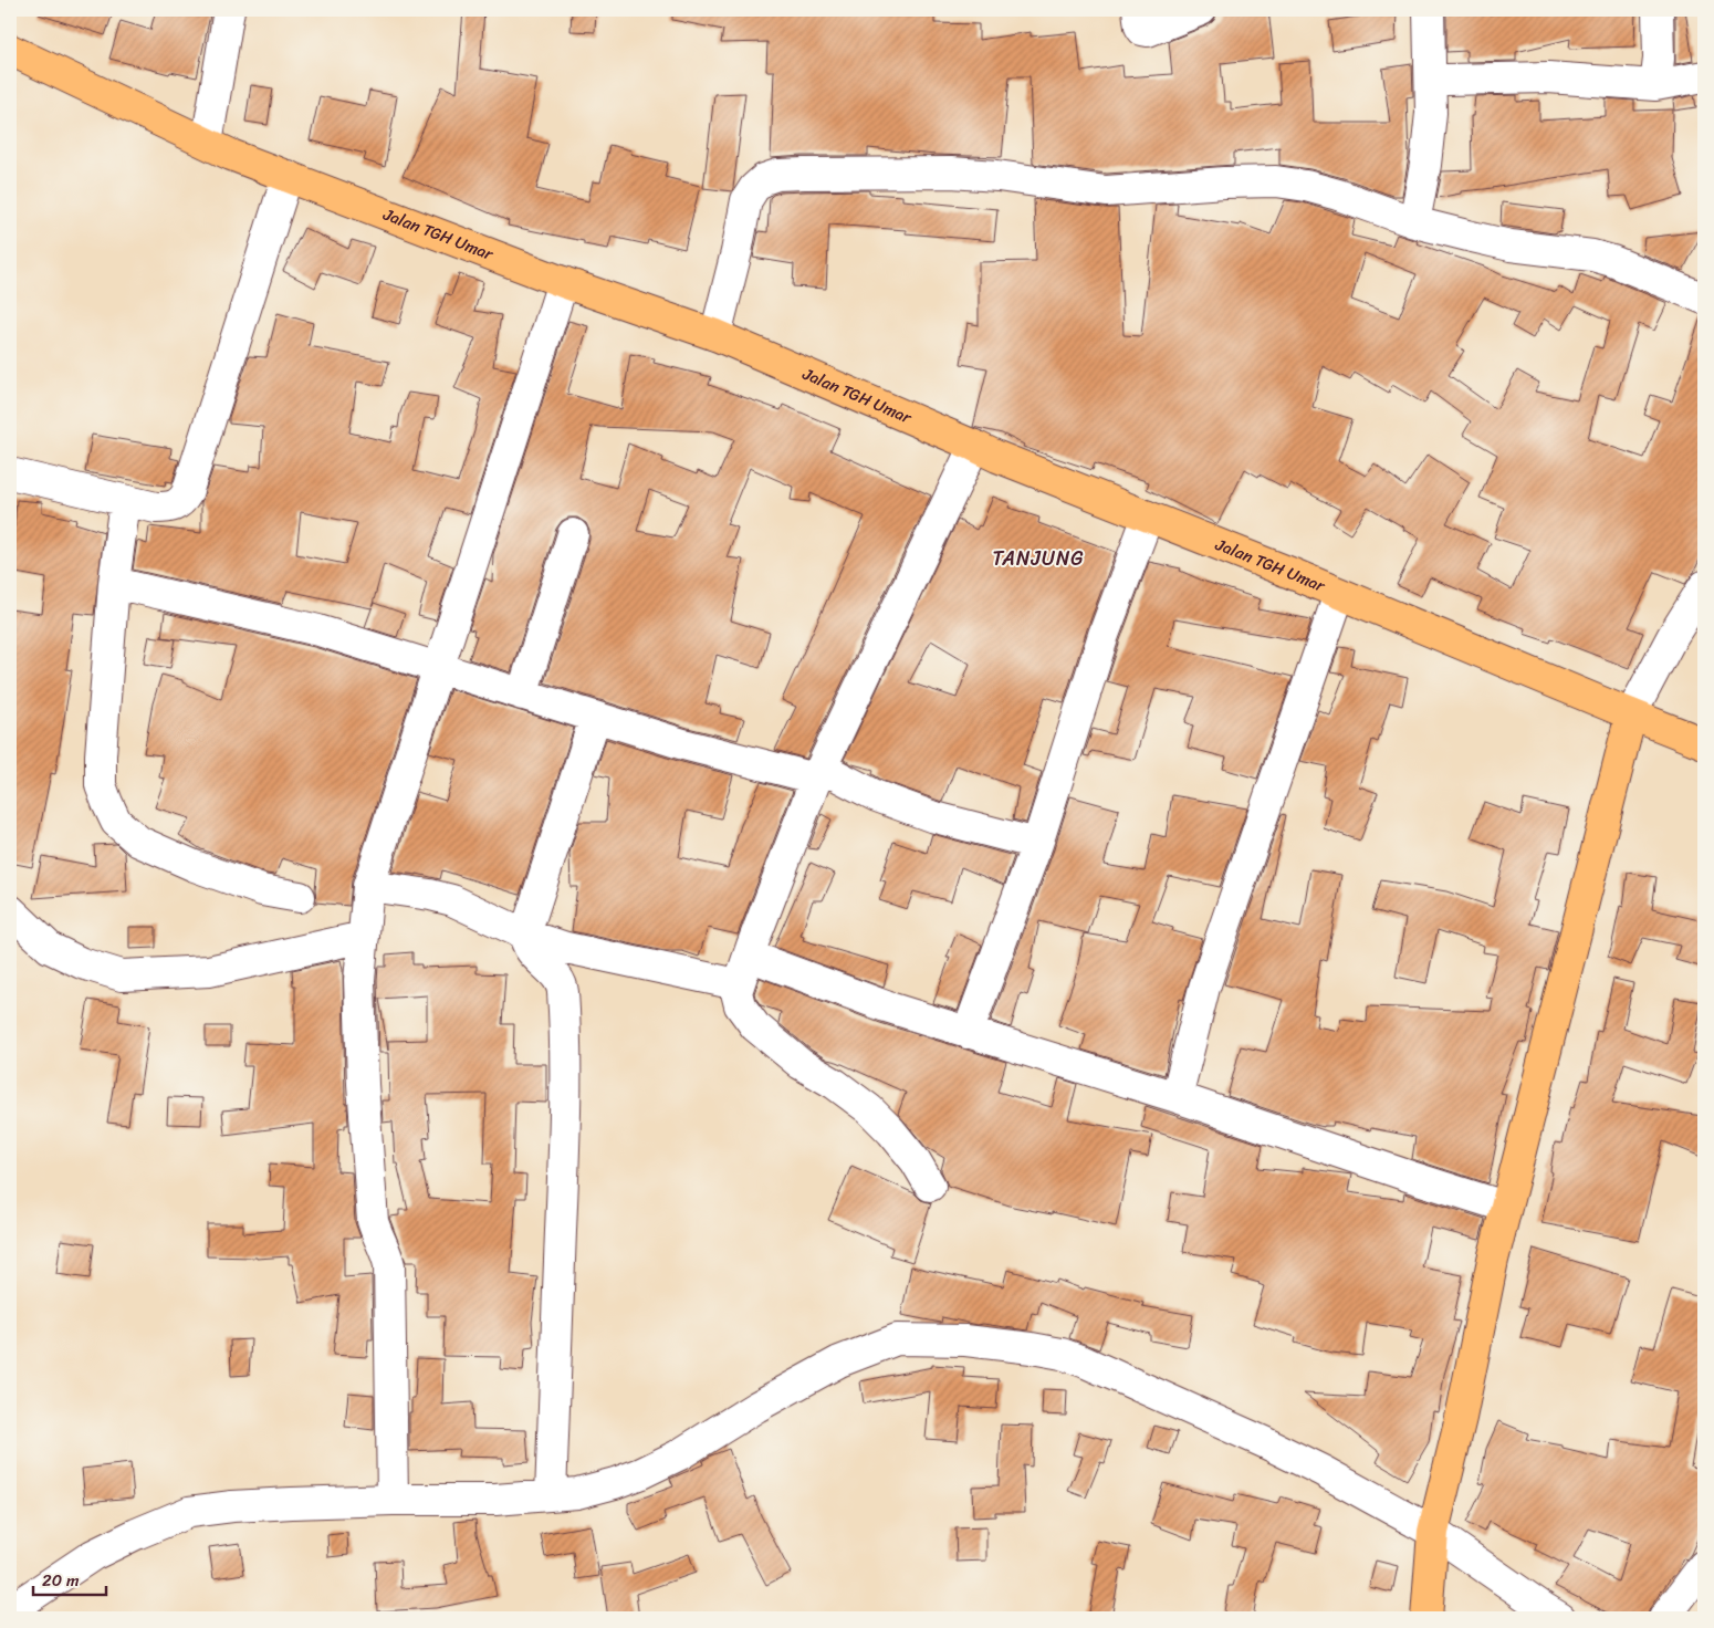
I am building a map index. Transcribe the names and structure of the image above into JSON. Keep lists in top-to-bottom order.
{
  "streets": {
    "main road": ["Jalan TGH Umar"]
  },
  "districts": ["TANJUNG"],
  "scale_bar": "20 m"
}
